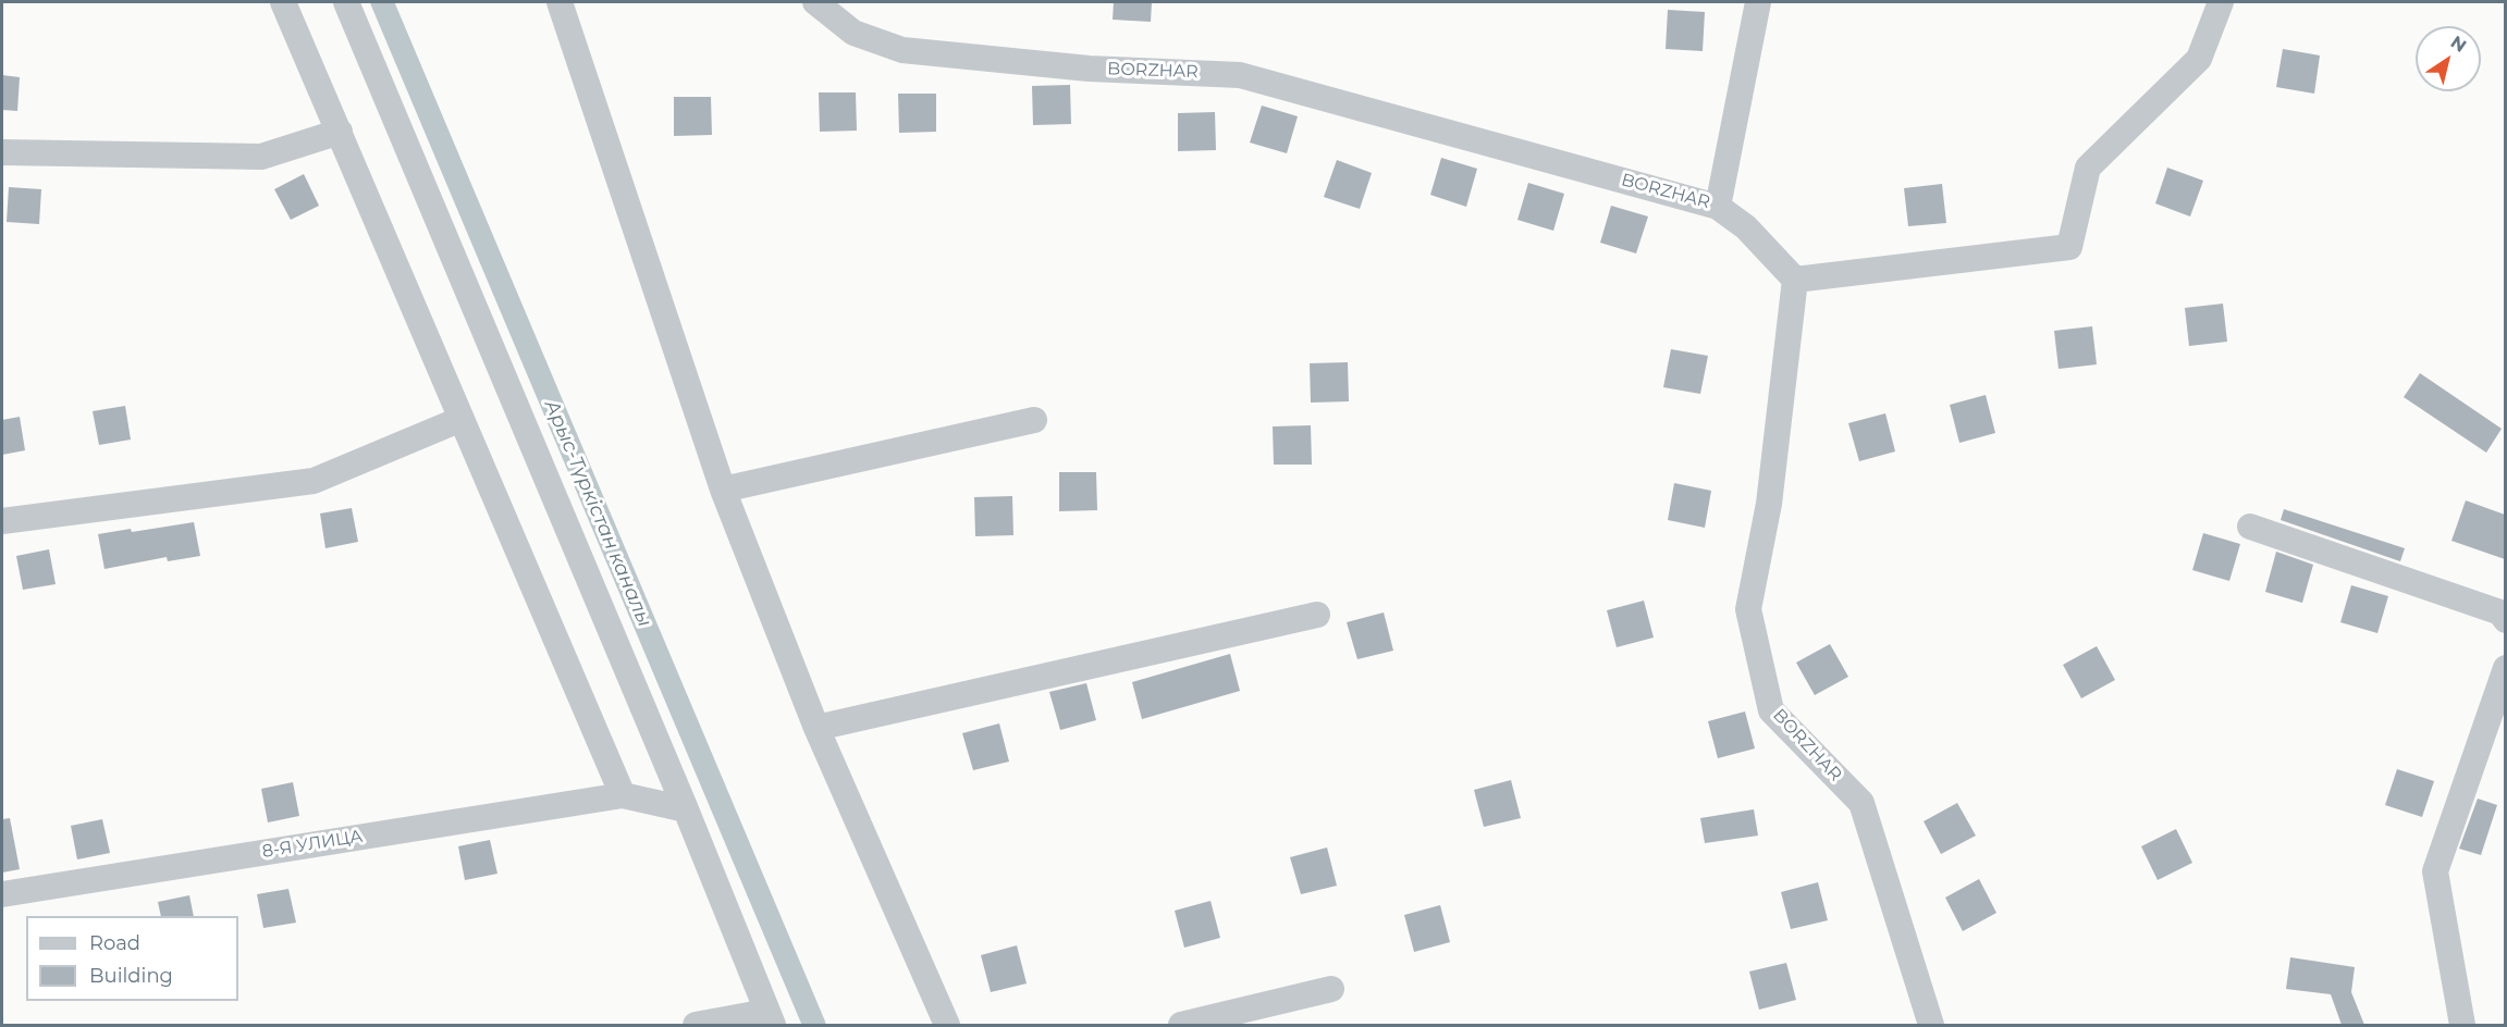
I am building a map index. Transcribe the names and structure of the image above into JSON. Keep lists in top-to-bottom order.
{
  "streets": {
    "street": ["BORZHAR", "8-Я УЛИЦА"]
  },
  "water": ["Арыс-Түркістан каналы"],
  "legend": ["Road", "Building"],
  "north": "top right"
}
